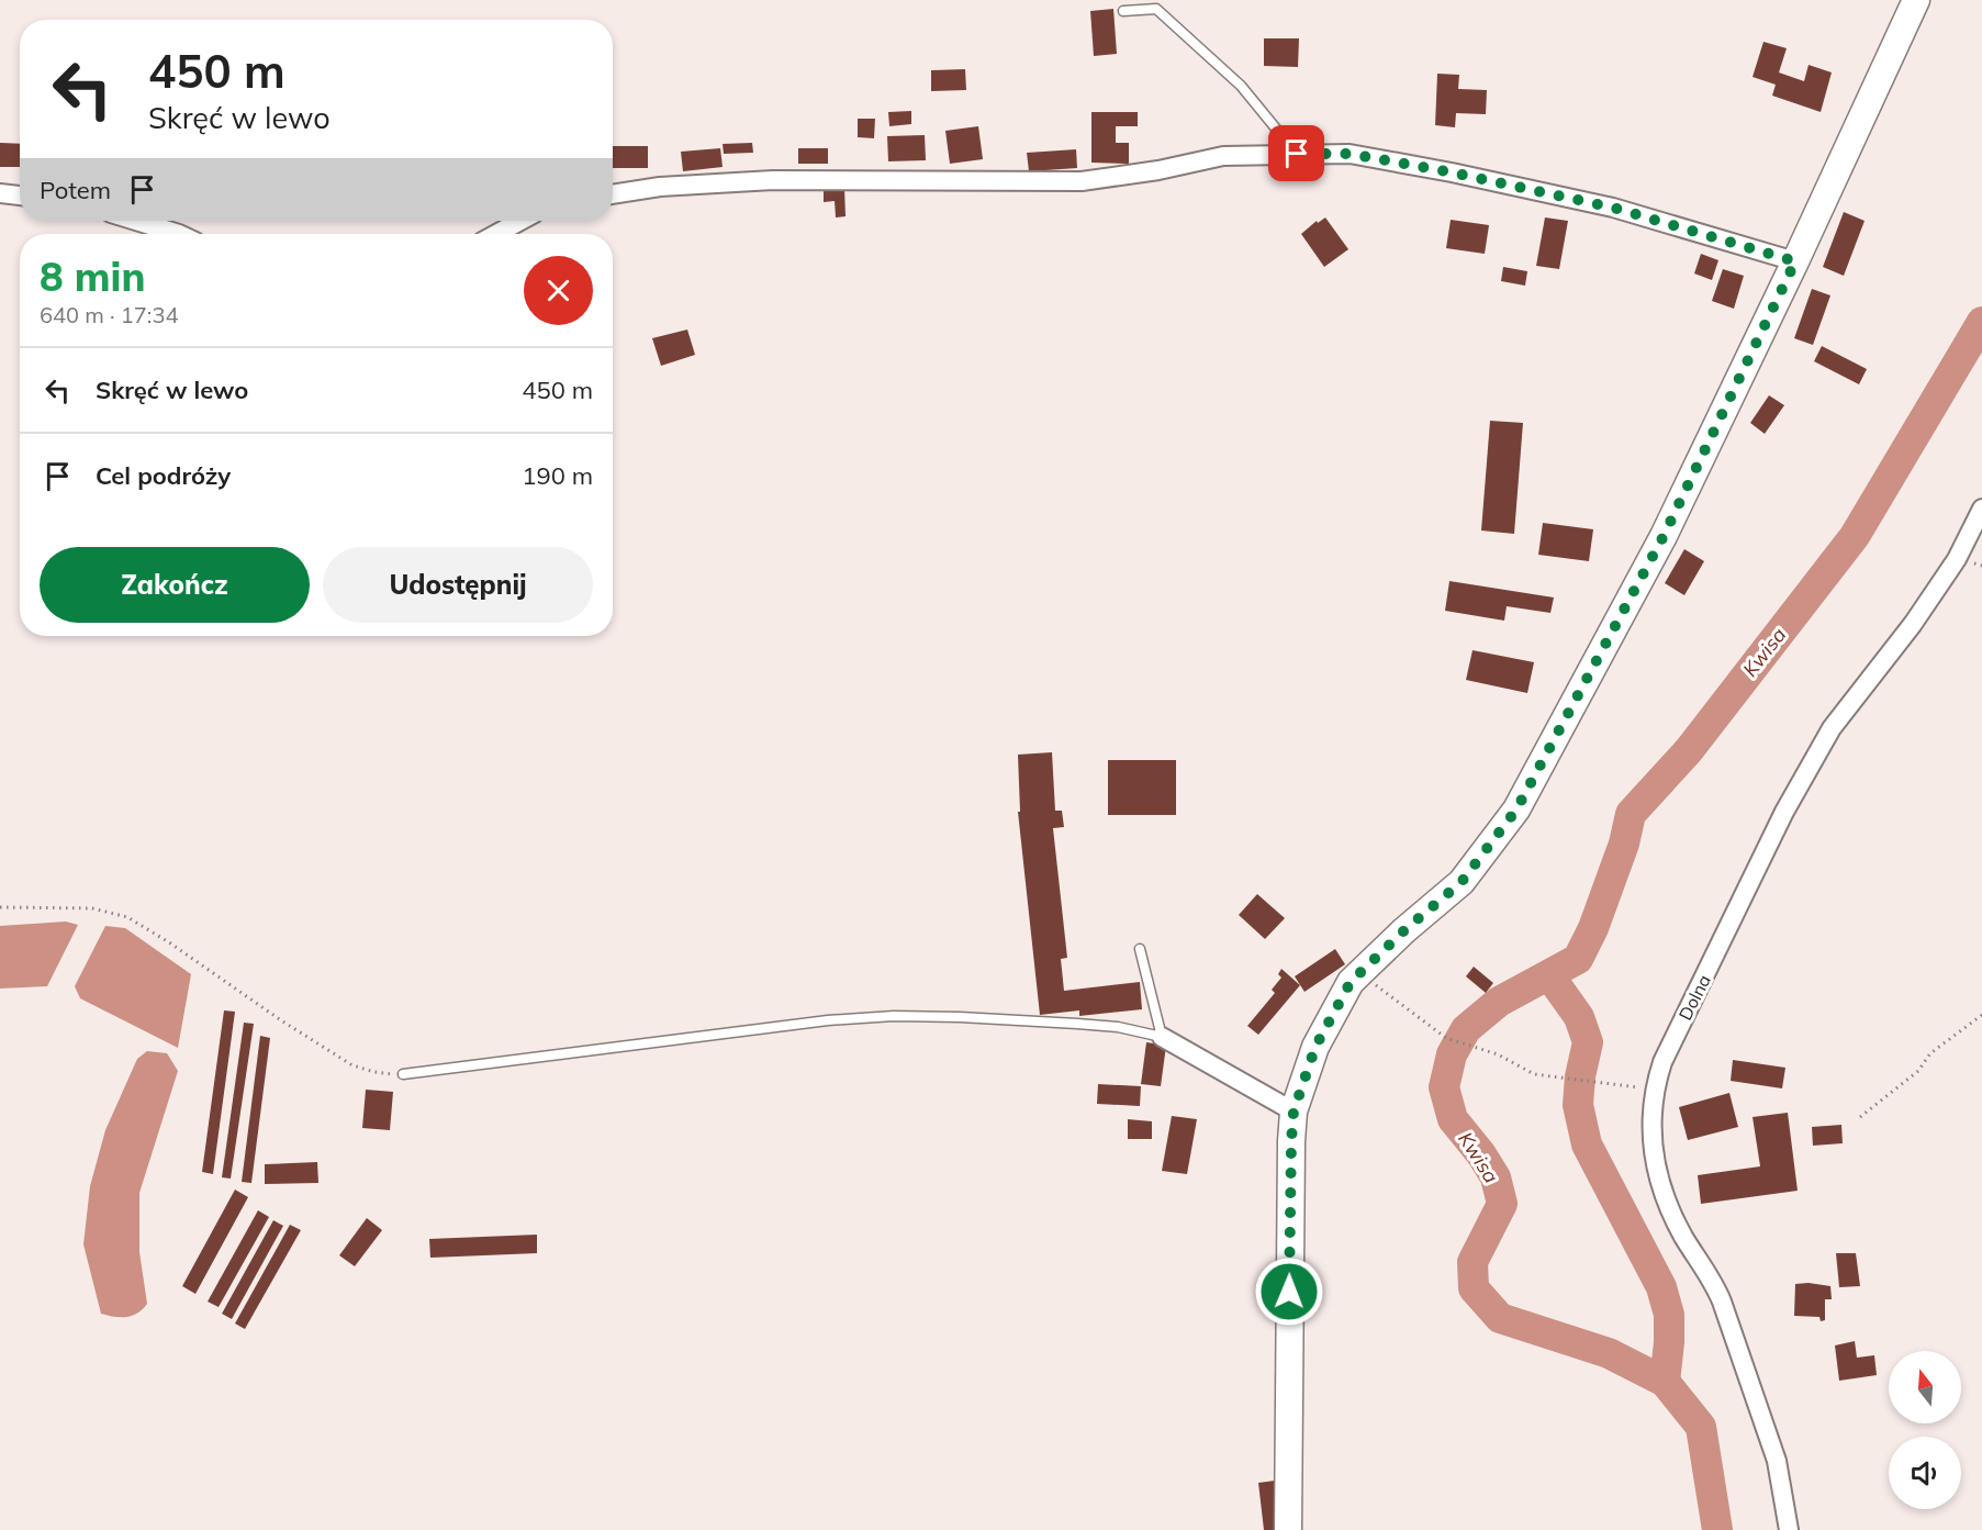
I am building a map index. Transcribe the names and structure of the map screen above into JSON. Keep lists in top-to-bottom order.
{
  "streets": {
    "street": ["Dolna"]
  },
  "water": ["Kwisa"],
  "north": "top",
  "page": {
    "turn": ["450 m", "Skręć w lewo"],
    "then": "Potem",
    "heading": ["8 min", "640 m · 17:34"],
    "list": [
      {
        "name": "Skręć w lewo",
        "value": "450 m"
      },
      {
        "name": "Cel podróży",
        "value": "190 m"
      }
    ],
    "buttons": ["Zakończ", "Udostępnij"]
  }
}
